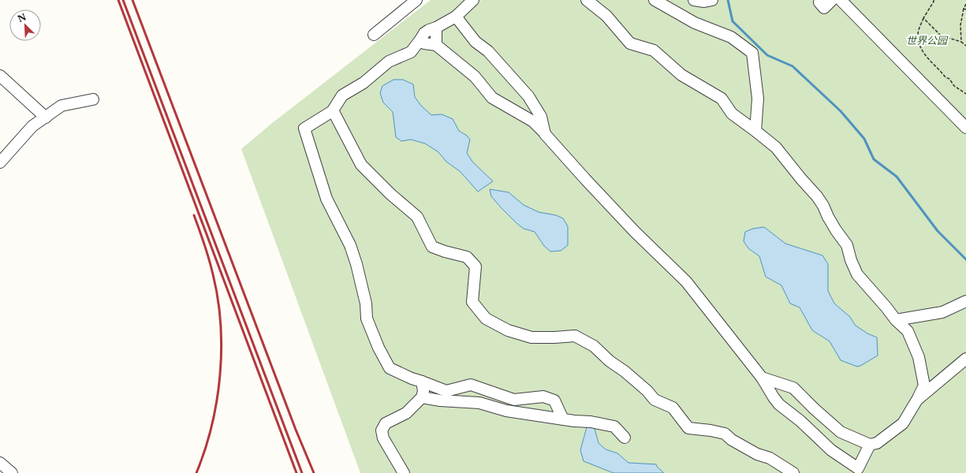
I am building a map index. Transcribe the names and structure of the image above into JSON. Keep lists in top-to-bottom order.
{
  "parks": ["世界公园"],
  "north": "top left"
}
